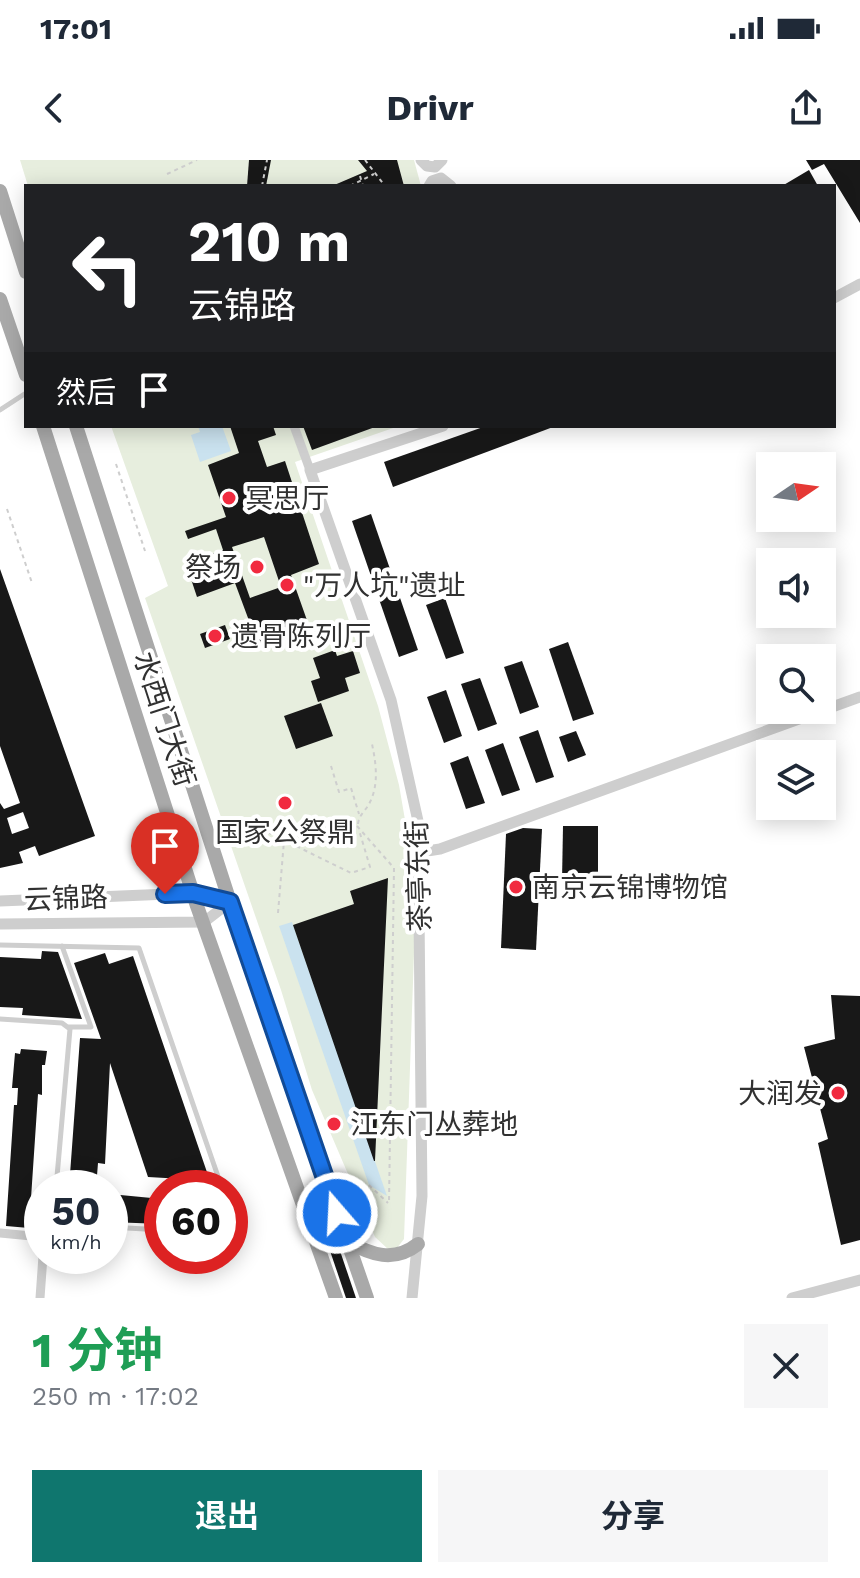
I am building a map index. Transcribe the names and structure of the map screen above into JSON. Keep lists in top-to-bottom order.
{
  "streets": {
    "main road": ["水西门大街"],
    "street": ["茶亭东街", "云锦路"]
  },
  "crossings": [
    ["水西门大街", "云锦路"]
  ],
  "places": [
    "冥思厅",
    "祭场",
    "\"万人坑\"遗址",
    "遗骨陈列厅",
    "国家公祭鼎",
    "南京云锦博物馆",
    "大润发",
    "江东门丛葬地"
  ],
  "north": "right",
  "page": {
    "status": "17:01",
    "header": "Drivr",
    "turn": ["210 m", "云锦路"],
    "then": "然后",
    "speed": "50 km/h",
    "limit": "60",
    "heading": ["1 分钟", "250 m · 17:02"],
    "buttons": ["退出", "分享"]
  }
}
